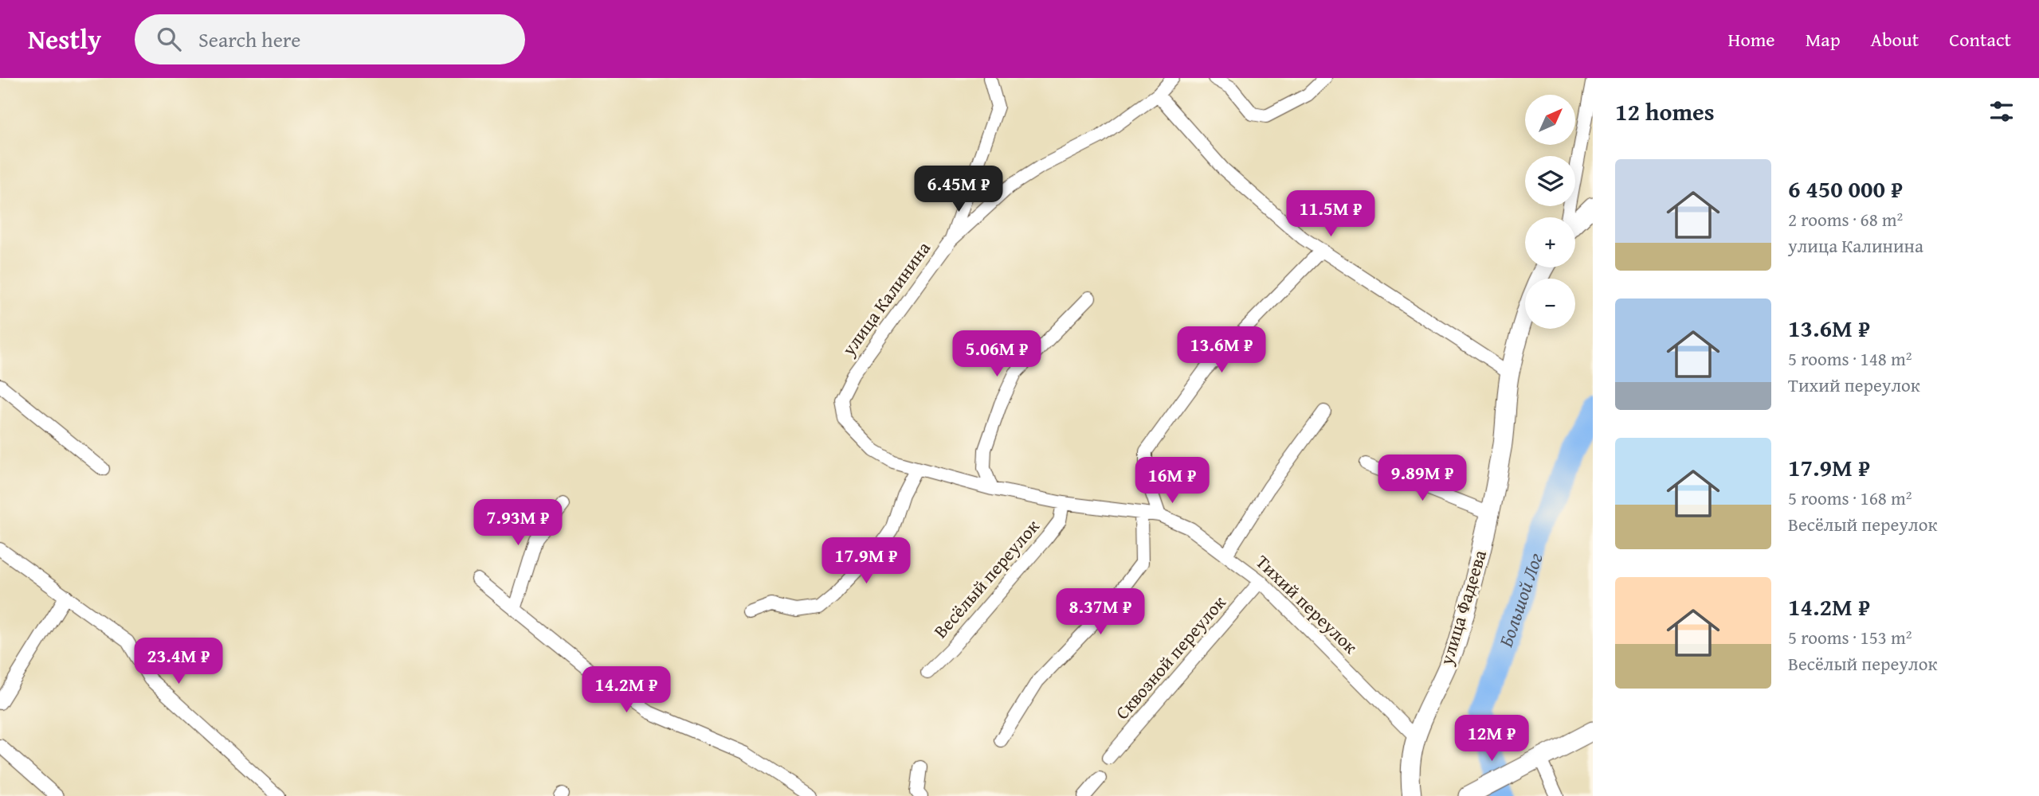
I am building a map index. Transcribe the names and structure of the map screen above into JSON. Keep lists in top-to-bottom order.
{
  "streets": {
    "street": [
      "улица Калинина",
      "Весёлый переулок",
      "Тихий переулок",
      "улица Фадеева",
      "Сквозной переулок"
    ]
  },
  "crossings": [
    ["улица Калинина", "Тихий переулок"],
    ["Весёлый переулок", "Тихий переулок"],
    ["Тихий переулок", "улица Фадеева"],
    ["Тихий переулок", "Сквозной переулок"]
  ],
  "water": ["Большой Лог"],
  "north": "top right",
  "page": {
    "header": "Nestly",
    "search": "Search here",
    "nav": [
      "Home",
      "Map",
      "About",
      "Contact"
    ],
    "heading": "12 homes",
    "map_buttons": ["+", "−"],
    "list": [
      {
        "name": "6 450 000 ₽",
        "note": "2 rooms · 68 m² · улица Калинина"
      },
      {
        "name": "13.6M ₽",
        "note": "5 rooms · 148 m² · Тихий переулок"
      },
      {
        "name": "17.9M ₽",
        "note": "5 rooms · 168 m² · Весёлый переулок"
      },
      {
        "name": "14.2M ₽",
        "note": "5 rooms · 153 m² · Весёлый переулок"
      }
    ],
    "price": [
      "6.45M ₽",
      "11.5M ₽",
      "13.6M ₽",
      "5.06M ₽",
      "9.89M ₽",
      "16M ₽",
      "7.93M ₽",
      "17.9M ₽",
      "8.37M ₽",
      "23.4M ₽",
      "14.2M ₽",
      "12M ₽"
    ]
  }
}
